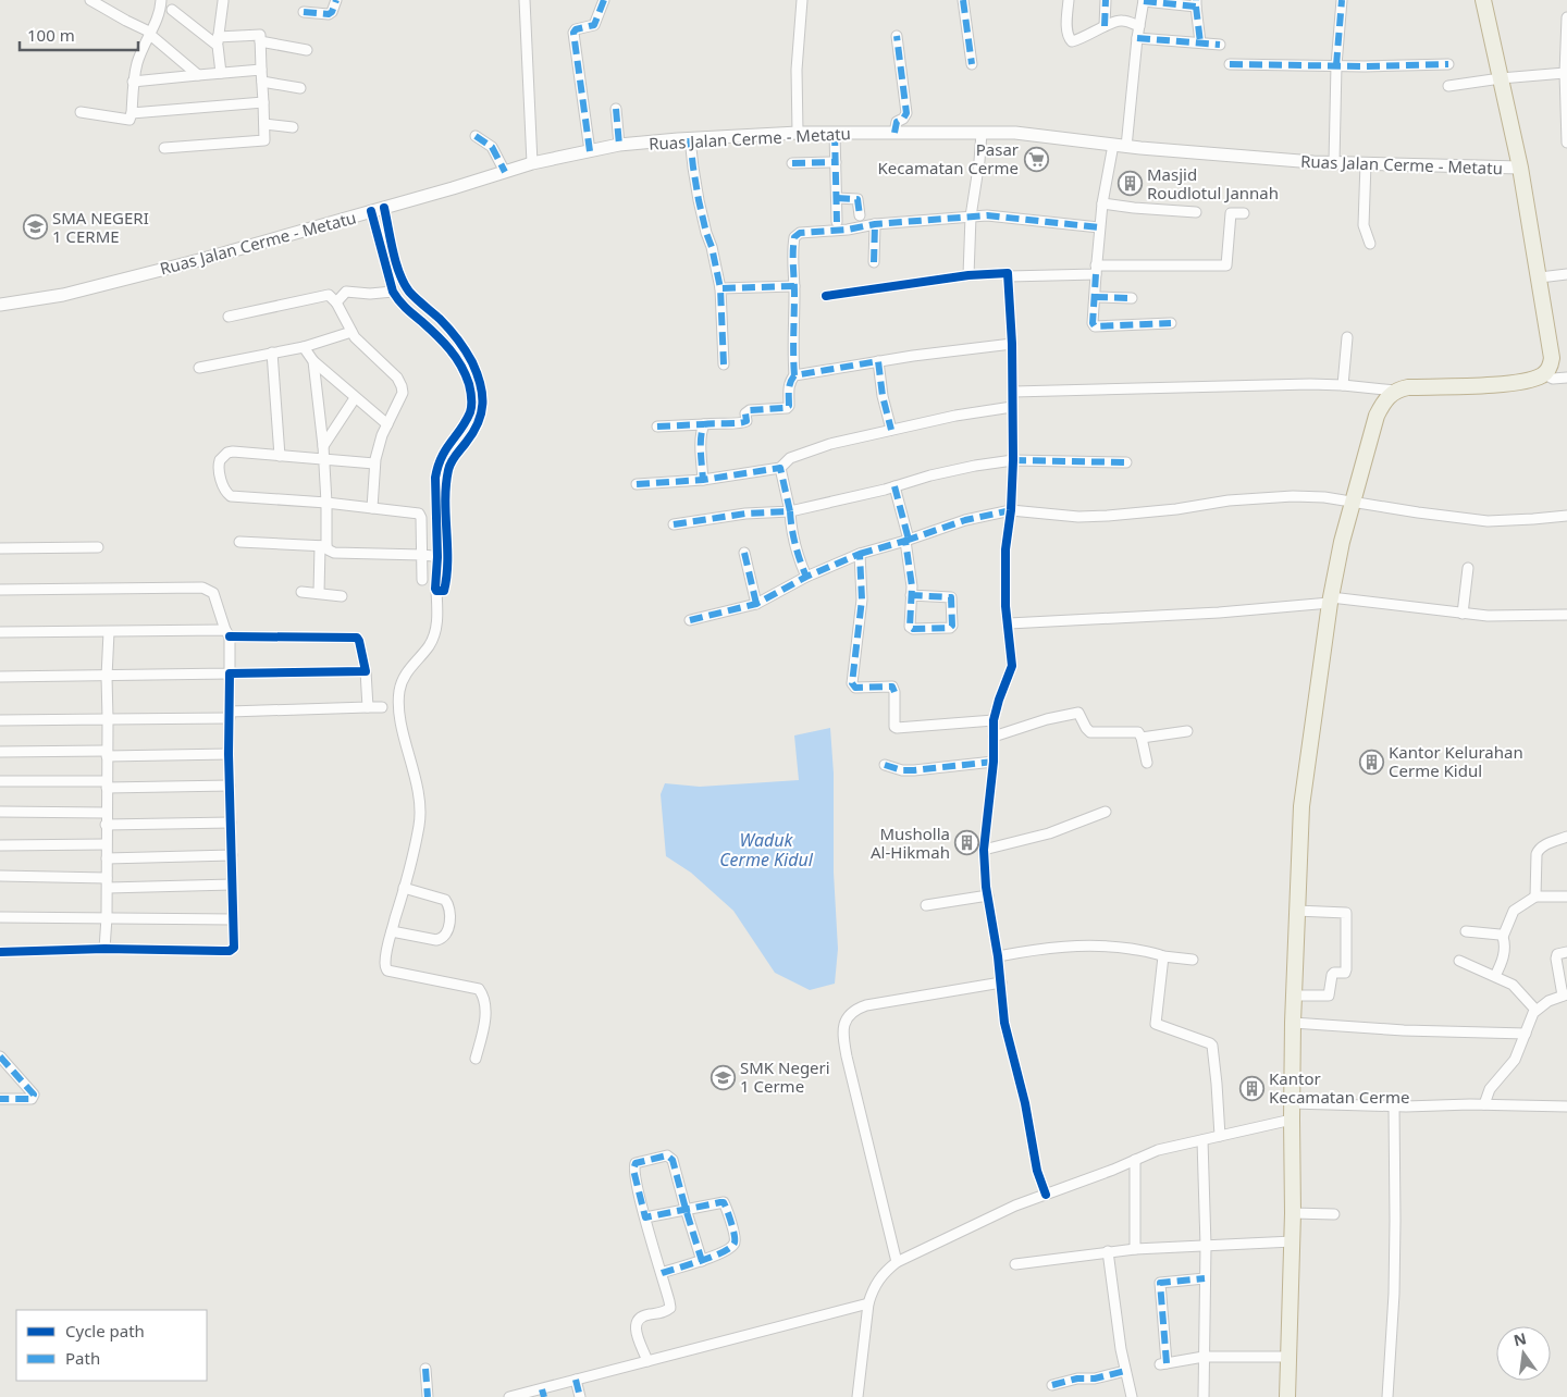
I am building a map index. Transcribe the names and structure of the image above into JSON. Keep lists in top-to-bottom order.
{
  "streets": {
    "main road": ["Ruas Jalan Cerme - Metatu"]
  },
  "water": ["Waduk Cerme Kidul"],
  "places": {
    "supermarket": ["Pasar Kecamatan Cerme"],
    "building": [
      "Masjid Roudlotul Jannah",
      "Kantor Kelurahan Cerme Kidul",
      "Musholla Al-Hikmah",
      "Kantor Kecamatan Cerme"
    ],
    "school or university": ["SMA NEGERI 1 CERME", "SMK Negeri 1 Cerme"]
  },
  "legend": ["Cycle path", "Path"],
  "scale_bar": "100 m",
  "north": "top"
}
